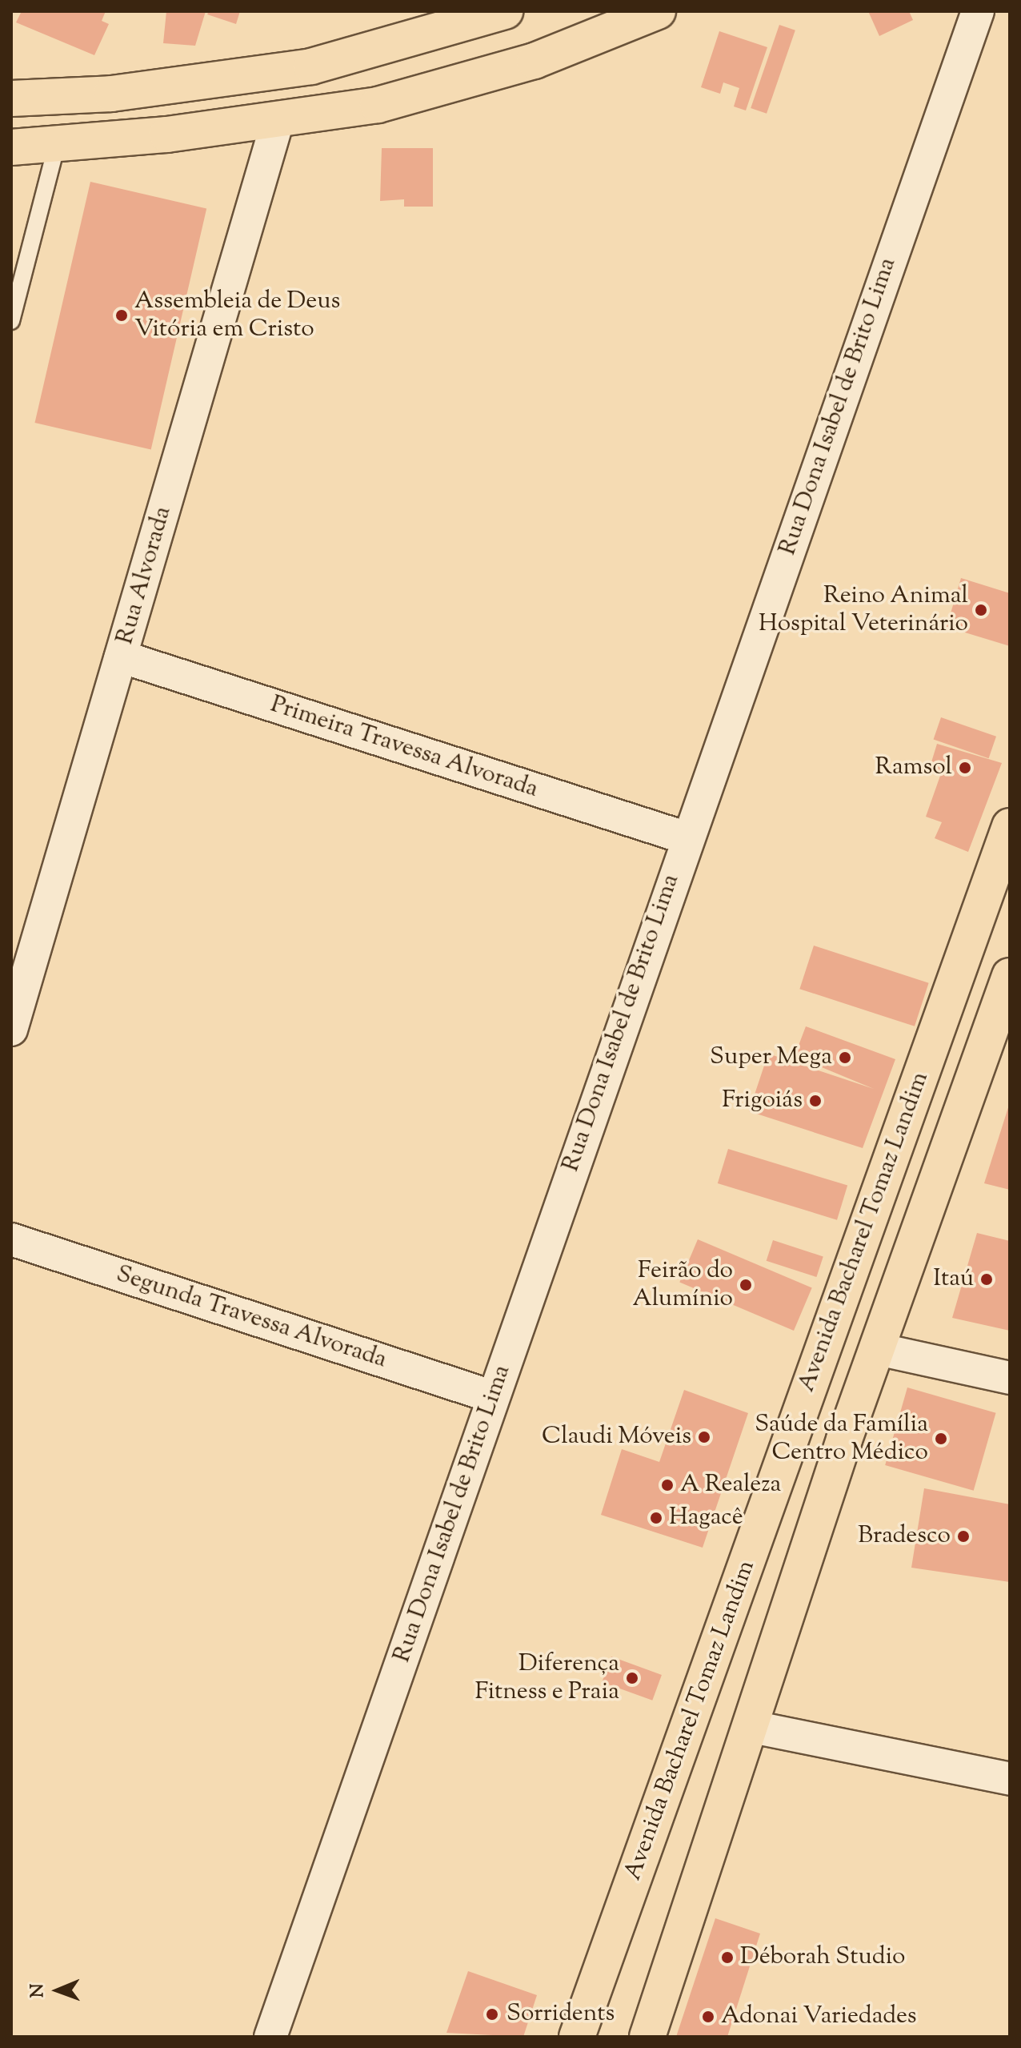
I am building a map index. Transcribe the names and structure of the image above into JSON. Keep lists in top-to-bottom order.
{
  "streets": {
    "main road": ["Avenida Bacharel Tomaz Landim"],
    "street": [
      "Rua Dona Isabel de Brito Lima",
      "Rua Alvorada",
      "Primeira Travessa Alvorada",
      "Segunda Travessa Alvorada"
    ]
  },
  "crossings": [
    ["Rua Dona Isabel de Brito Lima", "Primeira Travessa Alvorada"],
    ["Rua Dona Isabel de Brito Lima", "Segunda Travessa Alvorada"],
    ["Rua Alvorada", "Primeira Travessa Alvorada"]
  ],
  "places": [
    "Assembleia de Deus Vitória em Cristo",
    "Reino Animal Hospital Veterinário",
    "Ramsol",
    "Super Mega",
    "Frigoiás",
    "Itaú",
    "Feirão do Alumínio",
    "Claudi Móveis",
    "Saúde da Família Centro Médico",
    "A Realeza",
    "Hagacê",
    "Bradesco",
    "Diferença Fitness e Praia",
    "Déborah Studio",
    "Sorridents",
    "Adonai Variedades"
  ],
  "north": "left"
}
